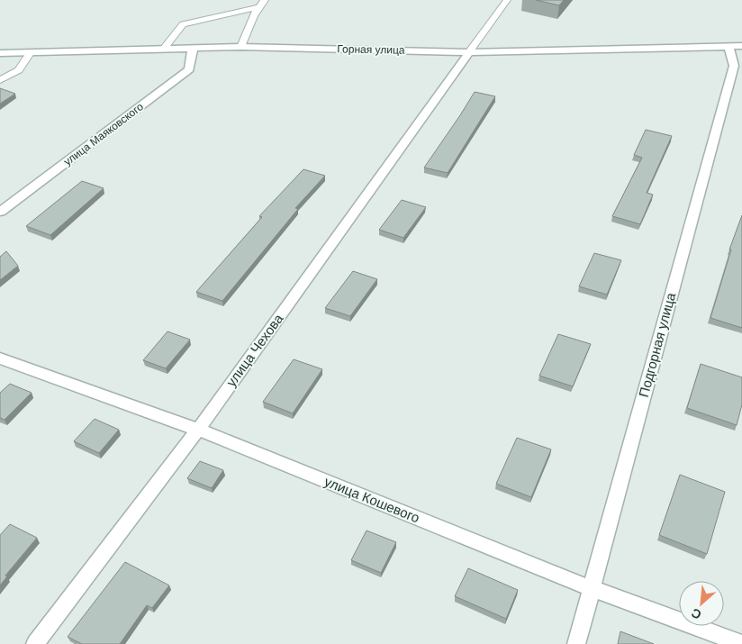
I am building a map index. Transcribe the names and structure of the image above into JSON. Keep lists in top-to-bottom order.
{
  "streets": {
    "street": [
      "Горная улица",
      "улица Маяковского",
      "Подгорная улица",
      "улица Чехова",
      "улица Кошевого"
    ]
  },
  "crossings": [
    ["Горная улица", "улица Маяковского"],
    ["Горная улица", "Подгорная улица"],
    ["Горная улица", "улица Чехова"],
    ["Подгорная улица", "улица Кошевого"],
    ["улица Чехова", "улица Кошевого"]
  ],
  "north": "bottom left"
}
